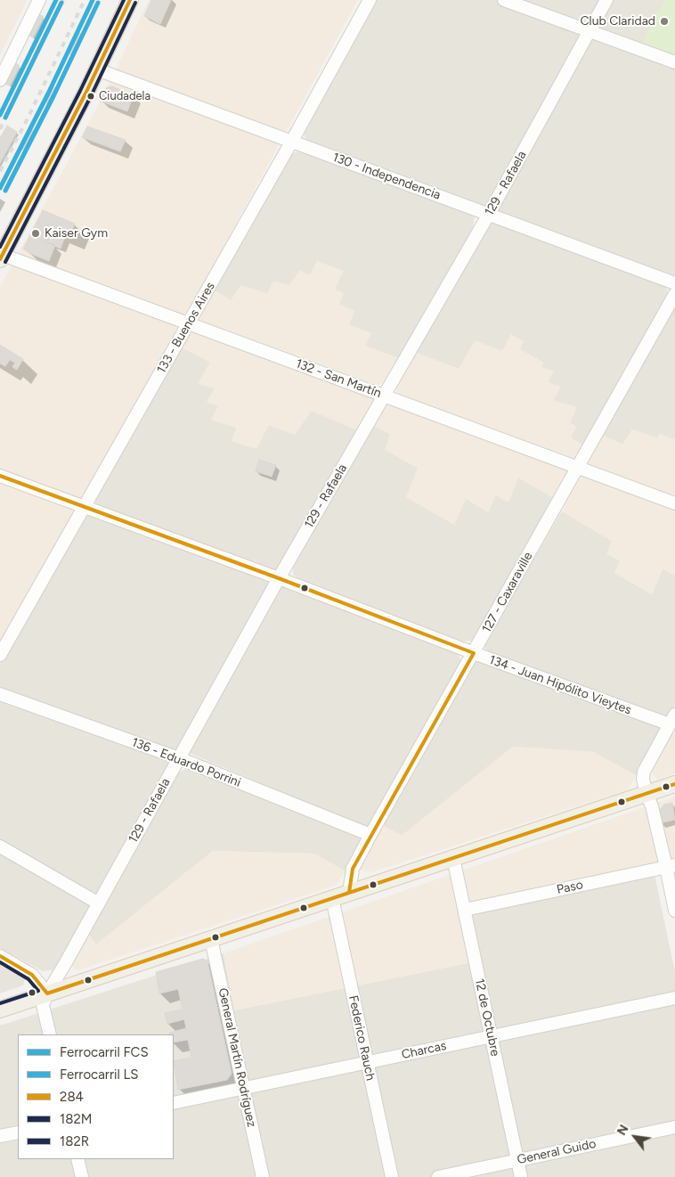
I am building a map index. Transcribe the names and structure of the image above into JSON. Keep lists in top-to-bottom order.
{
  "streets": {
    "street": [
      "130 - Independencia",
      "129 - Rafaela",
      "133 - Buenos Aires",
      "132 - San Martín",
      "127 - Caxaraville",
      "134 - Juan Hipólito Vieytes",
      "136 - Eduardo Porrini",
      "Paso",
      "12 de Octubre",
      "Federico Rauch",
      "Charcas",
      "General Martín Rodríguez",
      "General Guido"
    ]
  },
  "crossings": [
    ["130 - Independencia", "129 - Rafaela"],
    ["130 - Independencia", "133 - Buenos Aires"],
    ["129 - Rafaela", "132 - San Martín"],
    ["129 - Rafaela", "134 - Juan Hipólito Vieytes"],
    ["129 - Rafaela", "136 - Eduardo Porrini"],
    ["133 - Buenos Aires", "132 - San Martín"],
    ["133 - Buenos Aires", "134 - Juan Hipólito Vieytes"],
    ["132 - San Martín", "127 - Caxaraville"],
    ["127 - Caxaraville", "134 - Juan Hipólito Vieytes"],
    ["127 - Caxaraville", "136 - Eduardo Porrini"],
    ["Paso", "12 de Octubre"],
    ["12 de Octubre", "Charcas"],
    ["12 de Octubre", "General Guido"],
    ["Federico Rauch", "Charcas"],
    ["Charcas", "General Martín Rodríguez"]
  ],
  "places": ["Club Claridad", "Ciudadela", "Kaiser Gym"],
  "lines": [
    "rail line FCS",
    "transit line 284",
    "transit line 182R",
    "rail line LS",
    "transit line 182M"
  ],
  "legend": [
    "Ferrocarril FCS",
    "Ferrocarril LS",
    "284",
    "182M",
    "182R"
  ],
  "north": "top left"
}
